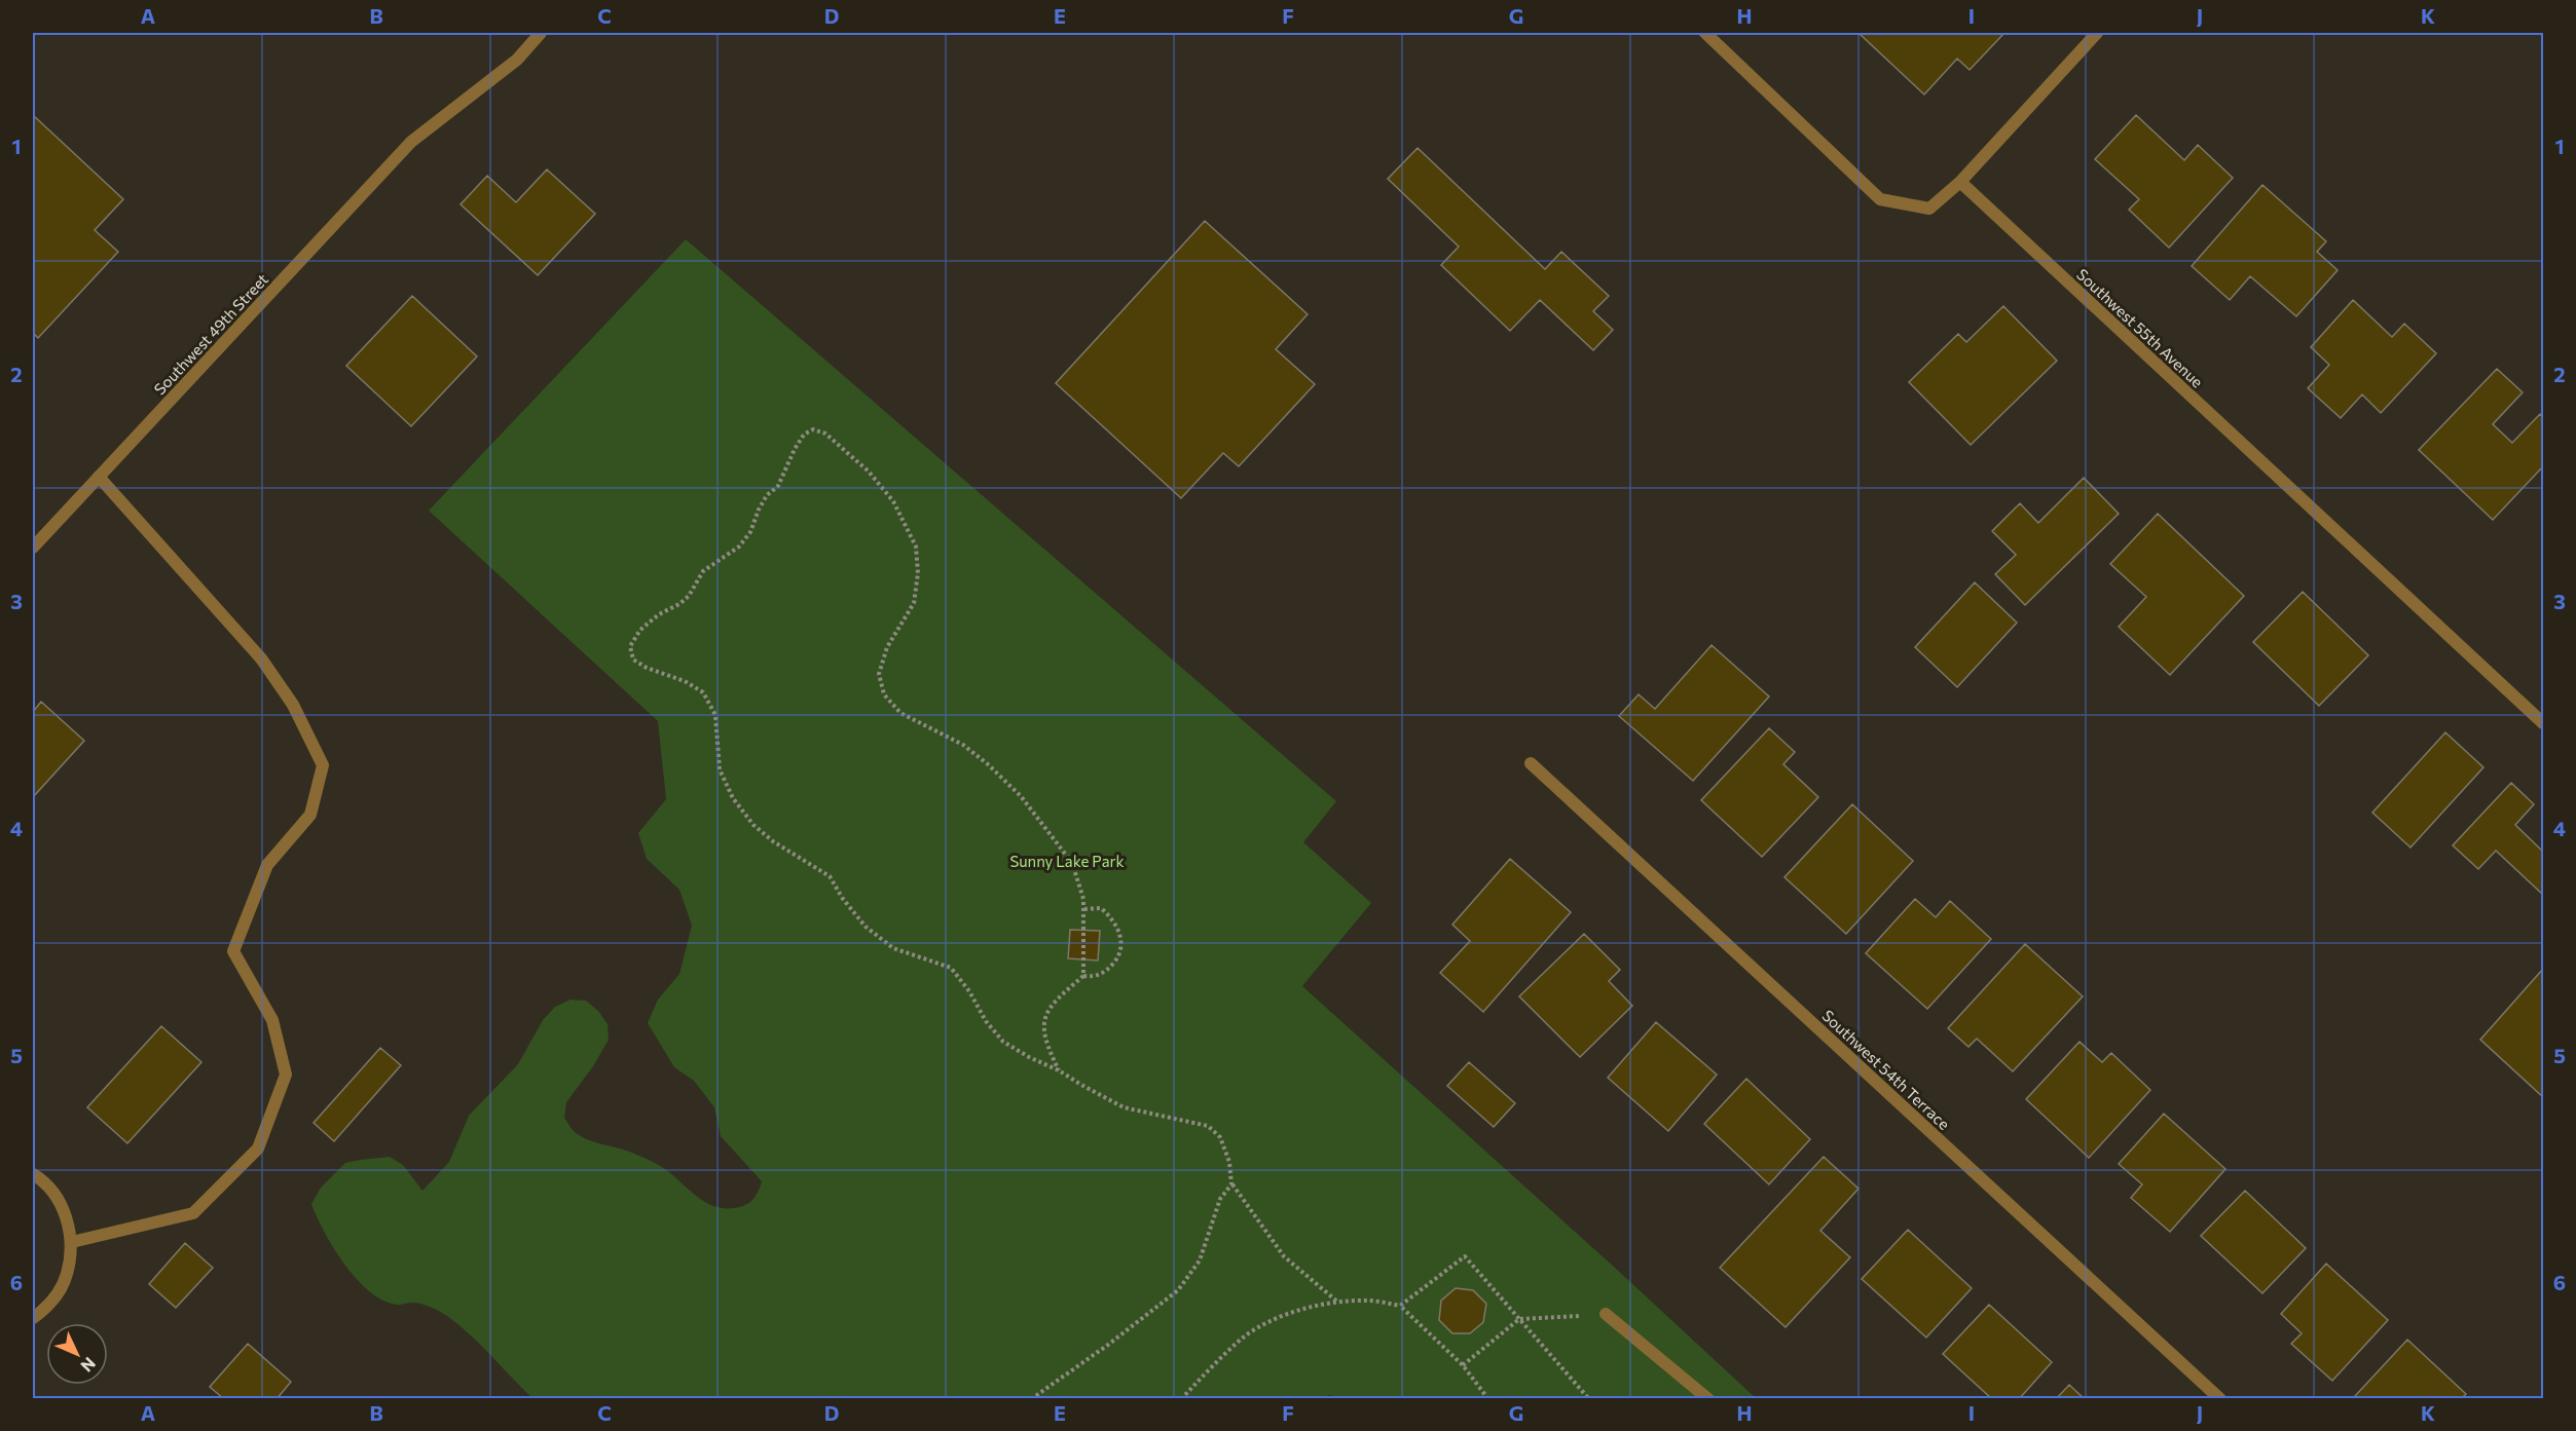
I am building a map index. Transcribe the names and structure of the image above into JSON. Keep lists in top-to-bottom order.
{
  "streets": {
    "street": ["Southwest 55th Avenue", "Southwest 49th Street", "Southwest 54th Terrace"]
  },
  "parks": ["Sunny Lake Park"],
  "north": "bottom right",
  "grid": {
    "columns": [
      "A",
      "B",
      "C",
      "D",
      "E",
      "F",
      "G",
      "H",
      "I",
      "J",
      "K"
    ],
    "rows": [
      "1",
      "2",
      "3",
      "4",
      "5",
      "6"
    ]
  }
}
